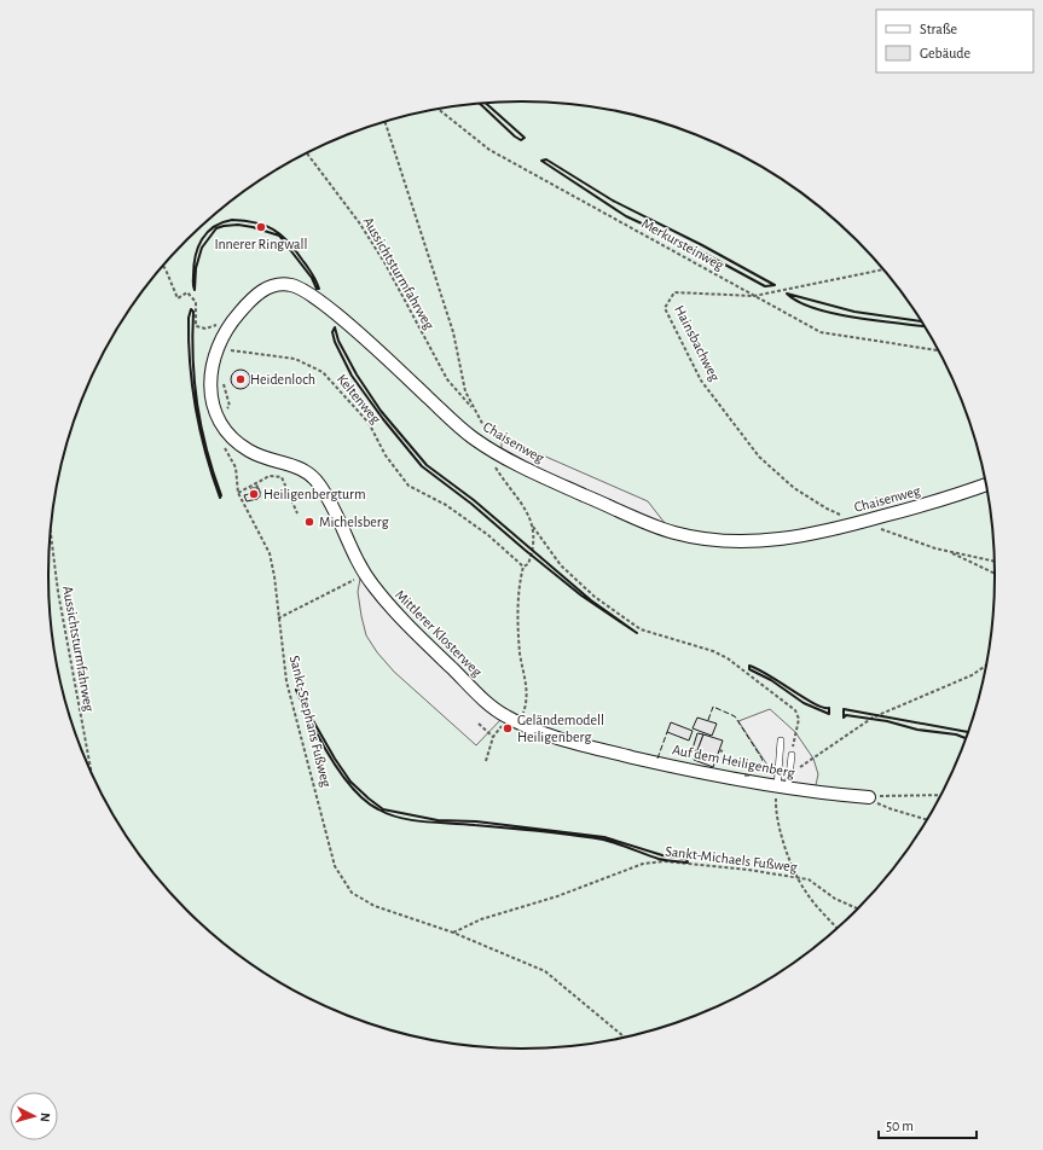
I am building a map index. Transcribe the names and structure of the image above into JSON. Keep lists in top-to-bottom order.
{
  "streets": {
    "street": ["Chaisenweg", "Mittlerer Klosterweg", "Auf dem Heiligenberg"],
    "path": [
      "Merkursteinweg",
      "Aussichtsturmfahrweg",
      "Hainsbachweg",
      "Keltenweg",
      "Sankt-Stephans Fußweg",
      "Sankt-Michaels Fußweg"
    ]
  },
  "crossings": [
    ["Merkursteinweg", "Hainsbachweg"],
    ["Hainsbachweg", "Chaisenweg"],
    ["Chaisenweg", "Mittlerer Klosterweg"],
    ["Mittlerer Klosterweg", "Auf dem Heiligenberg"],
    ["Sankt-Stephans Fußweg", "Sankt-Michaels Fußweg"]
  ],
  "places": [
    "Innerer Ringwall",
    "Heidenloch",
    "Heiligenbergturm",
    "Michelsberg",
    "Geländemodell Heiligenberg"
  ],
  "legend": ["Straße", "Gebäude"],
  "scale_bar": "50 m",
  "north": "right"
}
